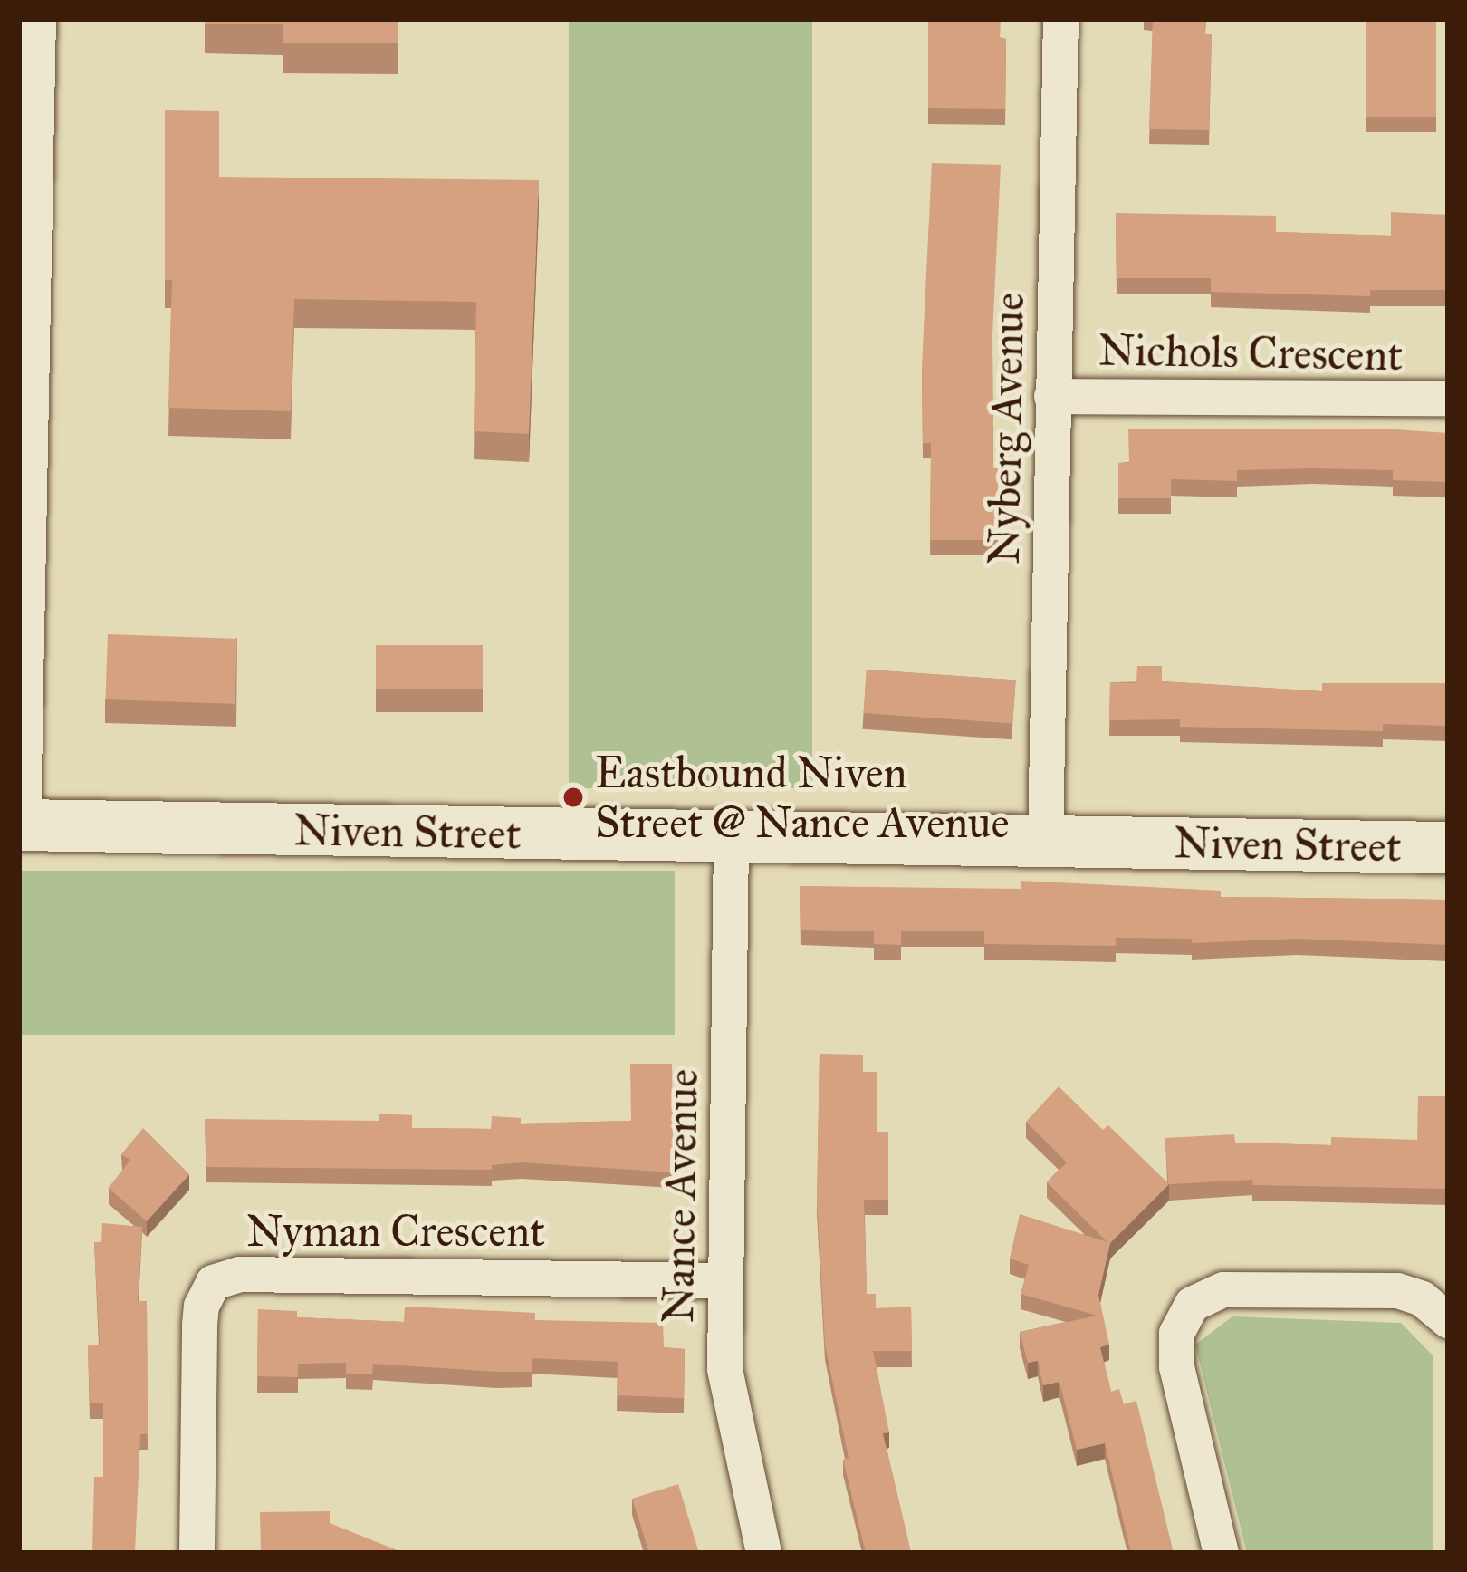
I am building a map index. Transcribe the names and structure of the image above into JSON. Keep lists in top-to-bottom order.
{
  "streets": {
    "street": [
      "Nichols Crescent",
      "Nyberg Avenue",
      "Niven Street",
      "Nance Avenue",
      "Nyman Crescent"
    ]
  },
  "crossings": [
    ["Nichols Crescent", "Nyberg Avenue"],
    ["Nyberg Avenue", "Niven Street"],
    ["Niven Street", "Nance Avenue"],
    ["Nance Avenue", "Nyman Crescent"]
  ],
  "places": ["Eastbound Niven Street @ Nance Avenue"]
}
